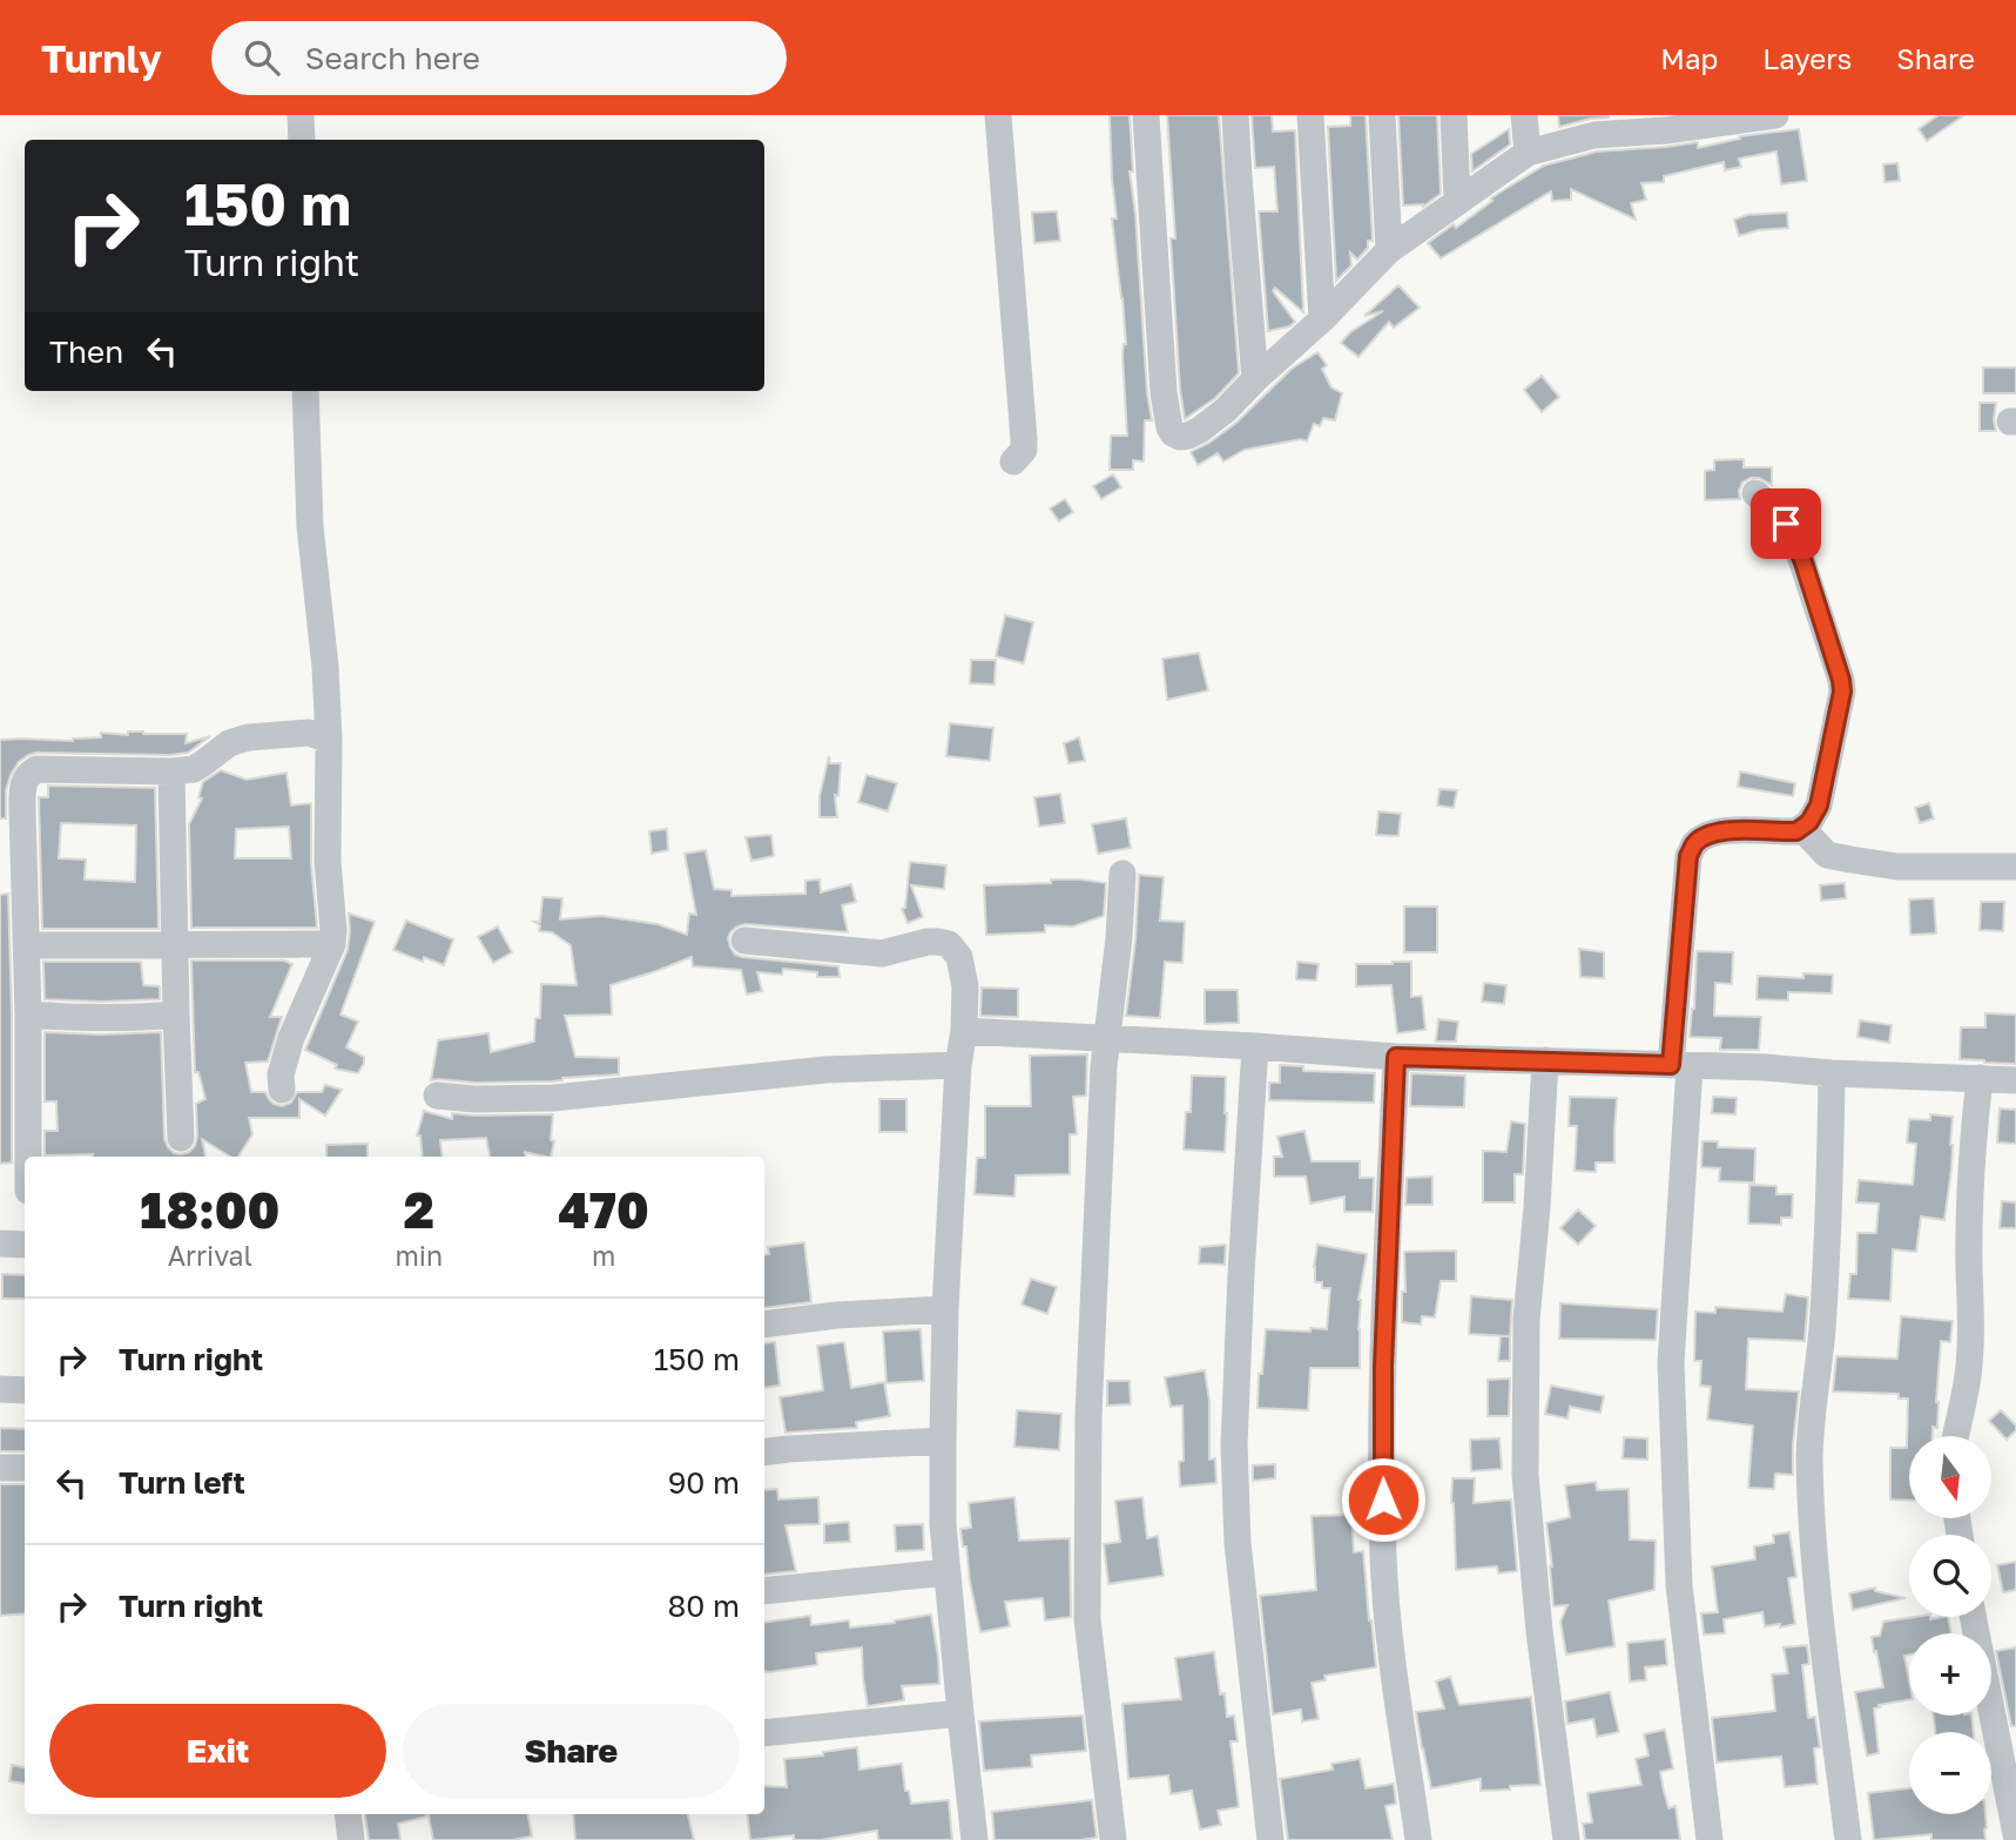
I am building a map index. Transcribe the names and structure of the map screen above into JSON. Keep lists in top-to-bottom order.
{
  "north": "bottom",
  "page": {
    "header": "Turnly",
    "search": "Search here",
    "nav": ["Map", "Layers", "Share"],
    "turn": ["150 m", "Turn right"],
    "then": "Then",
    "eta": [
      "18:00",
      "Arrival",
      "2",
      "min",
      "470",
      "m"
    ],
    "list": [
      {
        "name": "Turn right",
        "value": "150 m"
      },
      {
        "name": "Turn left",
        "value": "90 m"
      },
      {
        "name": "Turn right",
        "value": "80 m"
      }
    ],
    "map_buttons": ["+", "−"],
    "buttons": ["Exit", "Share"]
  }
}
